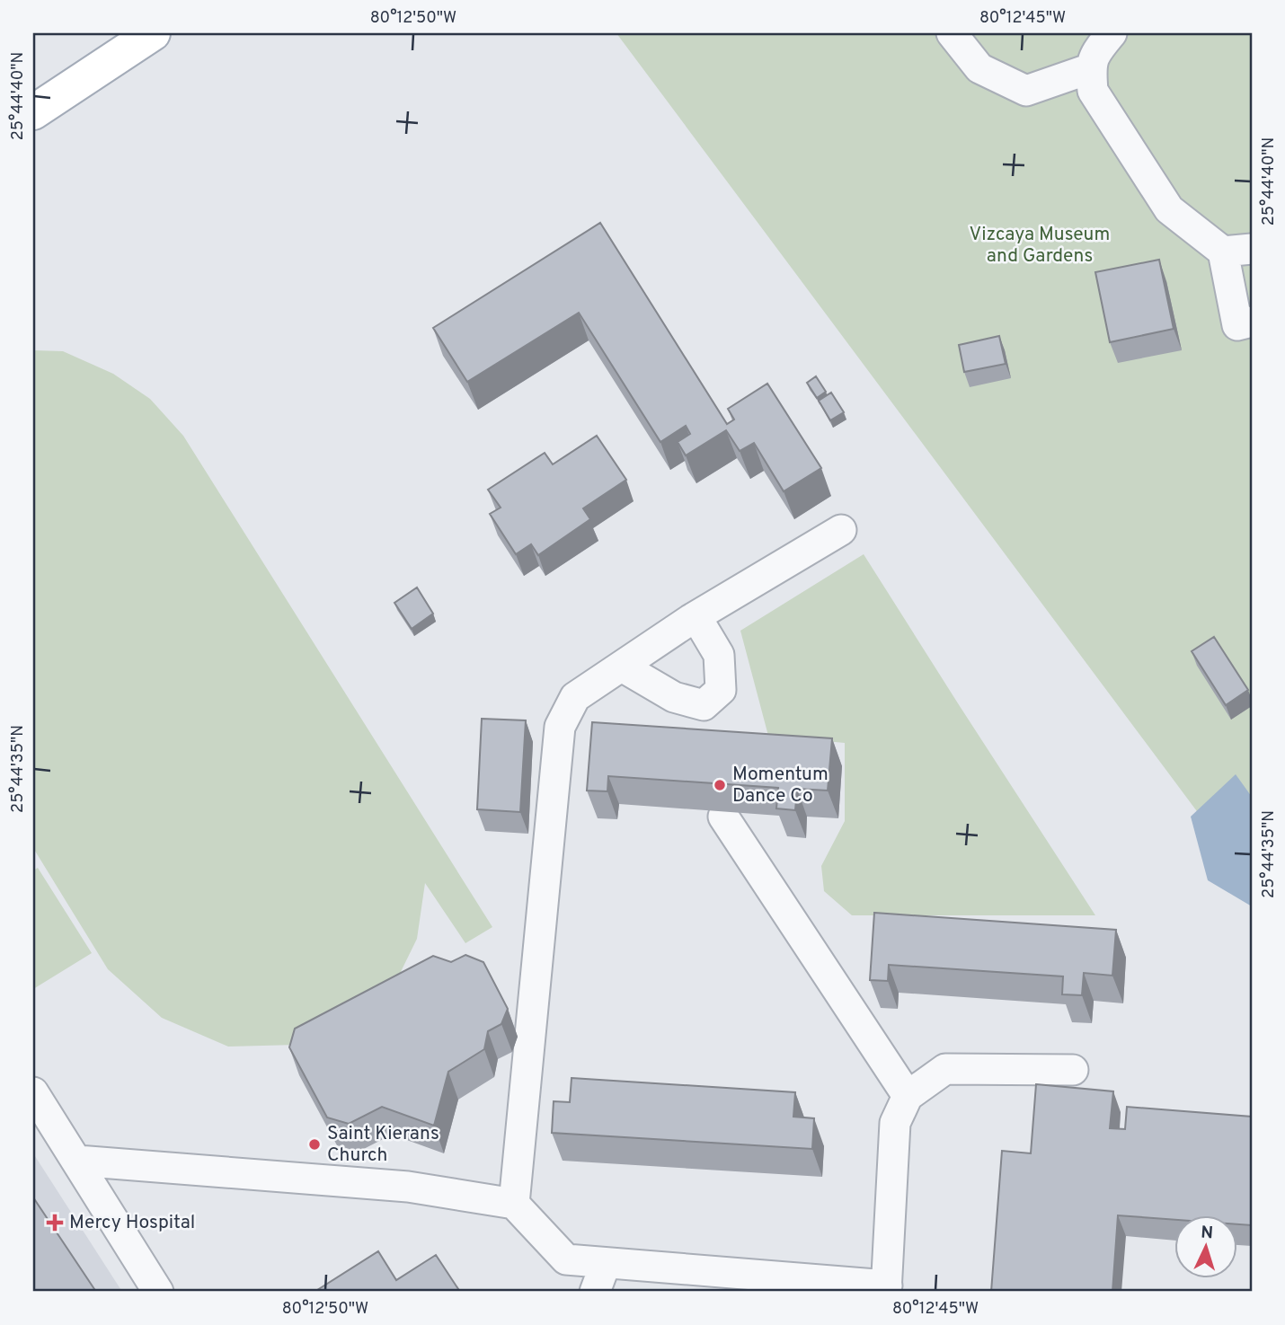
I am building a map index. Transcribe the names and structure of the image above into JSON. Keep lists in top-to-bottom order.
{
  "parks": ["Vizcaya Museum and Gardens"],
  "places": {
    "other": ["Momentum Dance Co", "Saint Kierans Church"],
    "health": ["Mercy Hospital"]
  },
  "north": "top",
  "coordinates": [
    "80°12'50\"W",
    "80°12'45\"W",
    "25°44'40\"N",
    "25°44'35\"N"
  ]
}
